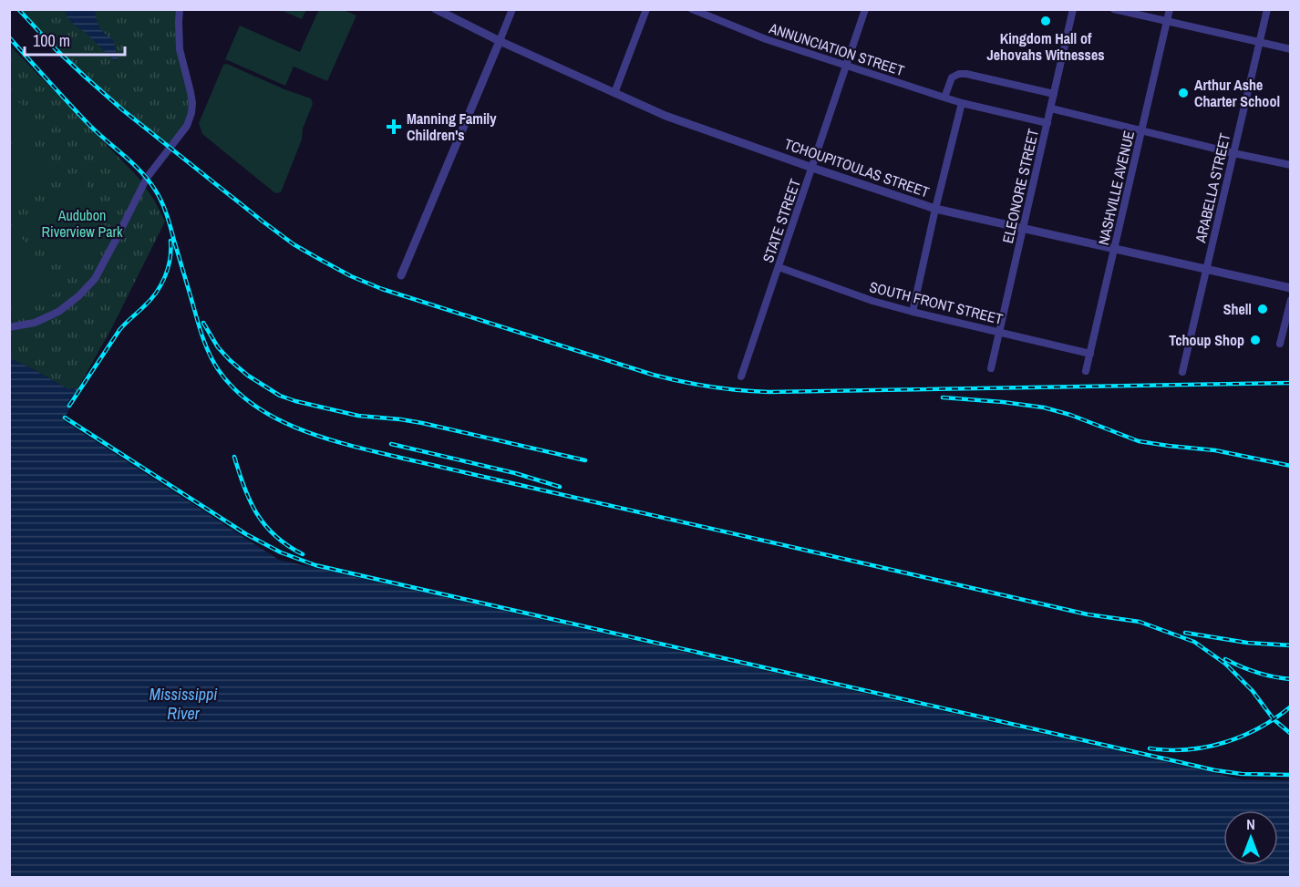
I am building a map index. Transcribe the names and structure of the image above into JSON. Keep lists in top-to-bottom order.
{
  "streets": {
    "street": [
      "ANNUNCIATION STREET",
      "TCHOUPITOULAS STREET",
      "ELEONORE STREET",
      "NASHVILLE AVENUE",
      "ARABELLA STREET",
      "STATE STREET",
      "SOUTH FRONT STREET"
    ]
  },
  "crossings": [
    ["ANNUNCIATION STREET", "ELEONORE STREET"],
    ["ANNUNCIATION STREET", "STATE STREET"],
    ["TCHOUPITOULAS STREET", "ELEONORE STREET"],
    ["TCHOUPITOULAS STREET", "NASHVILLE AVENUE"],
    ["TCHOUPITOULAS STREET", "ARABELLA STREET"],
    ["TCHOUPITOULAS STREET", "STATE STREET"],
    ["ELEONORE STREET", "SOUTH FRONT STREET"],
    ["NASHVILLE AVENUE", "SOUTH FRONT STREET"],
    ["STATE STREET", "SOUTH FRONT STREET"]
  ],
  "water": ["Mississippi River"],
  "parks": ["Audubon Riverview Park"],
  "places": {
    "other": [
      "Kingdom Hall of Jehovahs Witnesses",
      "Arthur Ashe Charter School",
      "Shell",
      "Tchoup Shop"
    ],
    "health": ["Manning Family Children's"]
  },
  "scale_bar": "100 m",
  "north": "top"
}
